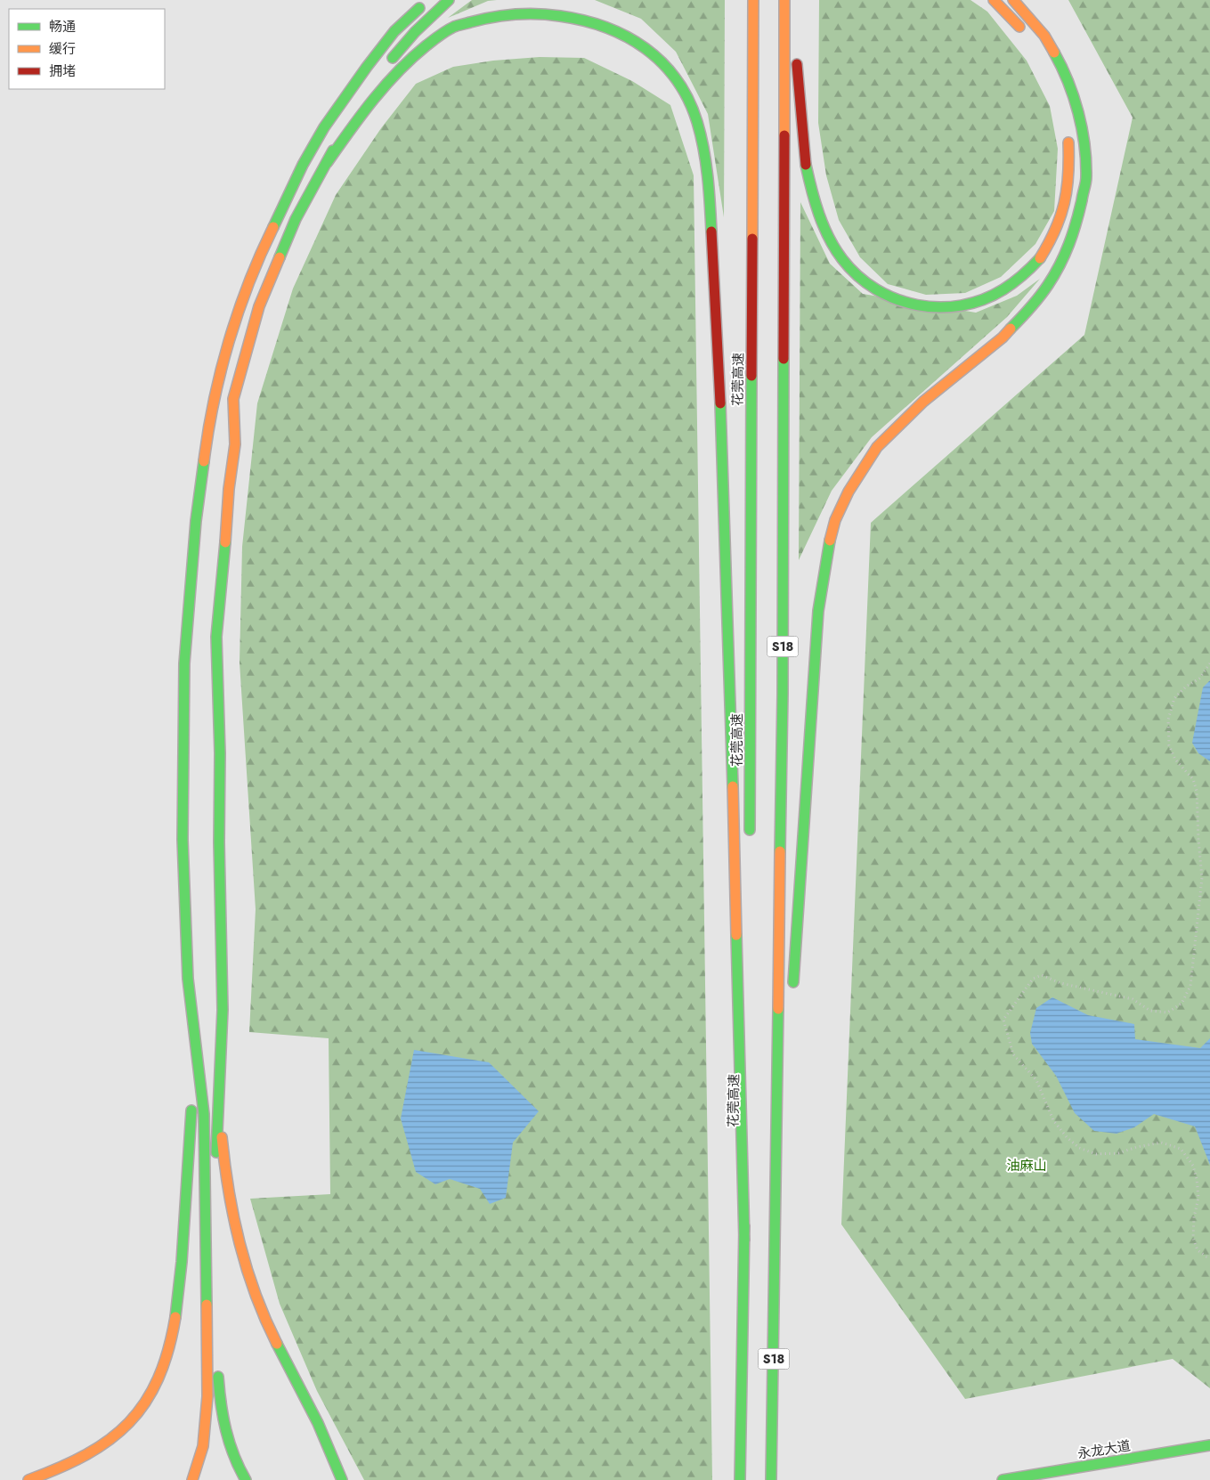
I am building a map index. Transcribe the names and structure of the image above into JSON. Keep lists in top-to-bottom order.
{
  "streets": {
    "main road": ["花莞高速", "S18", "永龙大道"]
  },
  "parks": ["油麻山"],
  "legend": ["畅通", "缓行", "拥堵"]
}
